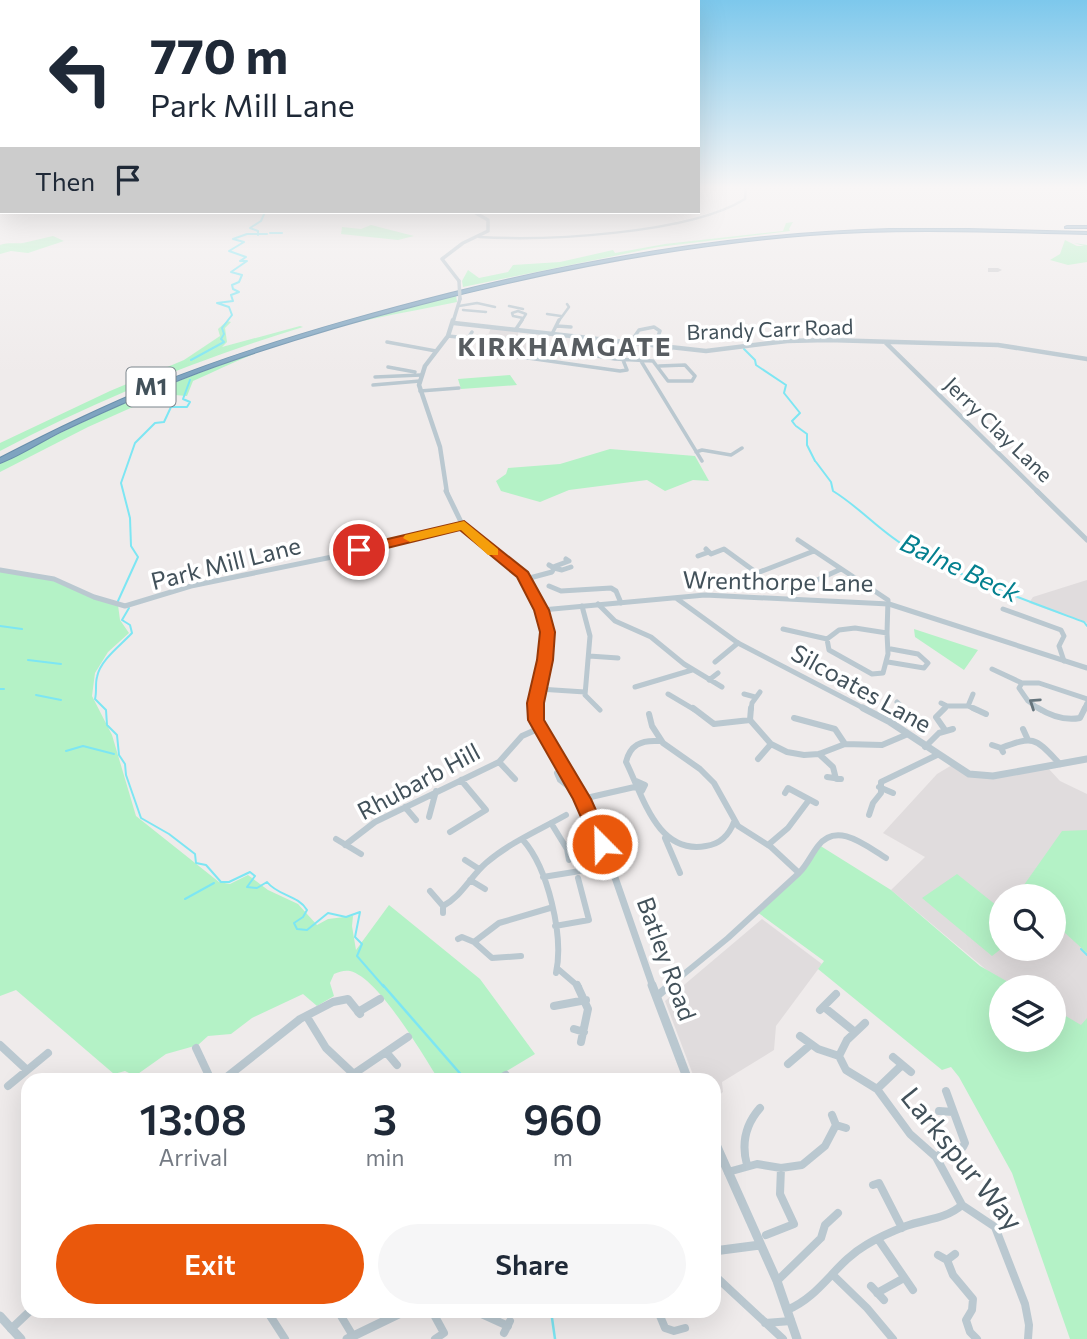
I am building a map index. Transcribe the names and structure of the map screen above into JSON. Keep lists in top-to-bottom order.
{
  "streets": {
    "highway": ["M1"],
    "street": [
      "Brandy Carr Road",
      "Jerry Clay Lane",
      "Park Mill Lane",
      "Wrenthorpe Lane",
      "Silcoates Lane",
      "Rhubarb Hill",
      "Batley Road",
      "Larkspur Way"
    ]
  },
  "crossings": [
    ["Brandy Carr Road", "Jerry Clay Lane"],
    ["Park Mill Lane", "Batley Road"],
    ["Wrenthorpe Lane", "Silcoates Lane"],
    ["Wrenthorpe Lane", "Batley Road"],
    ["Rhubarb Hill", "Batley Road"]
  ],
  "districts": ["KIRKHAMGATE"],
  "water": ["Balne Beck"],
  "page": {
    "turn": ["770 m", "Park Mill Lane"],
    "then": "Then",
    "eta": [
      "13:08",
      "Arrival",
      "3",
      "min",
      "960",
      "m"
    ],
    "buttons": ["Exit", "Share"]
  }
}
